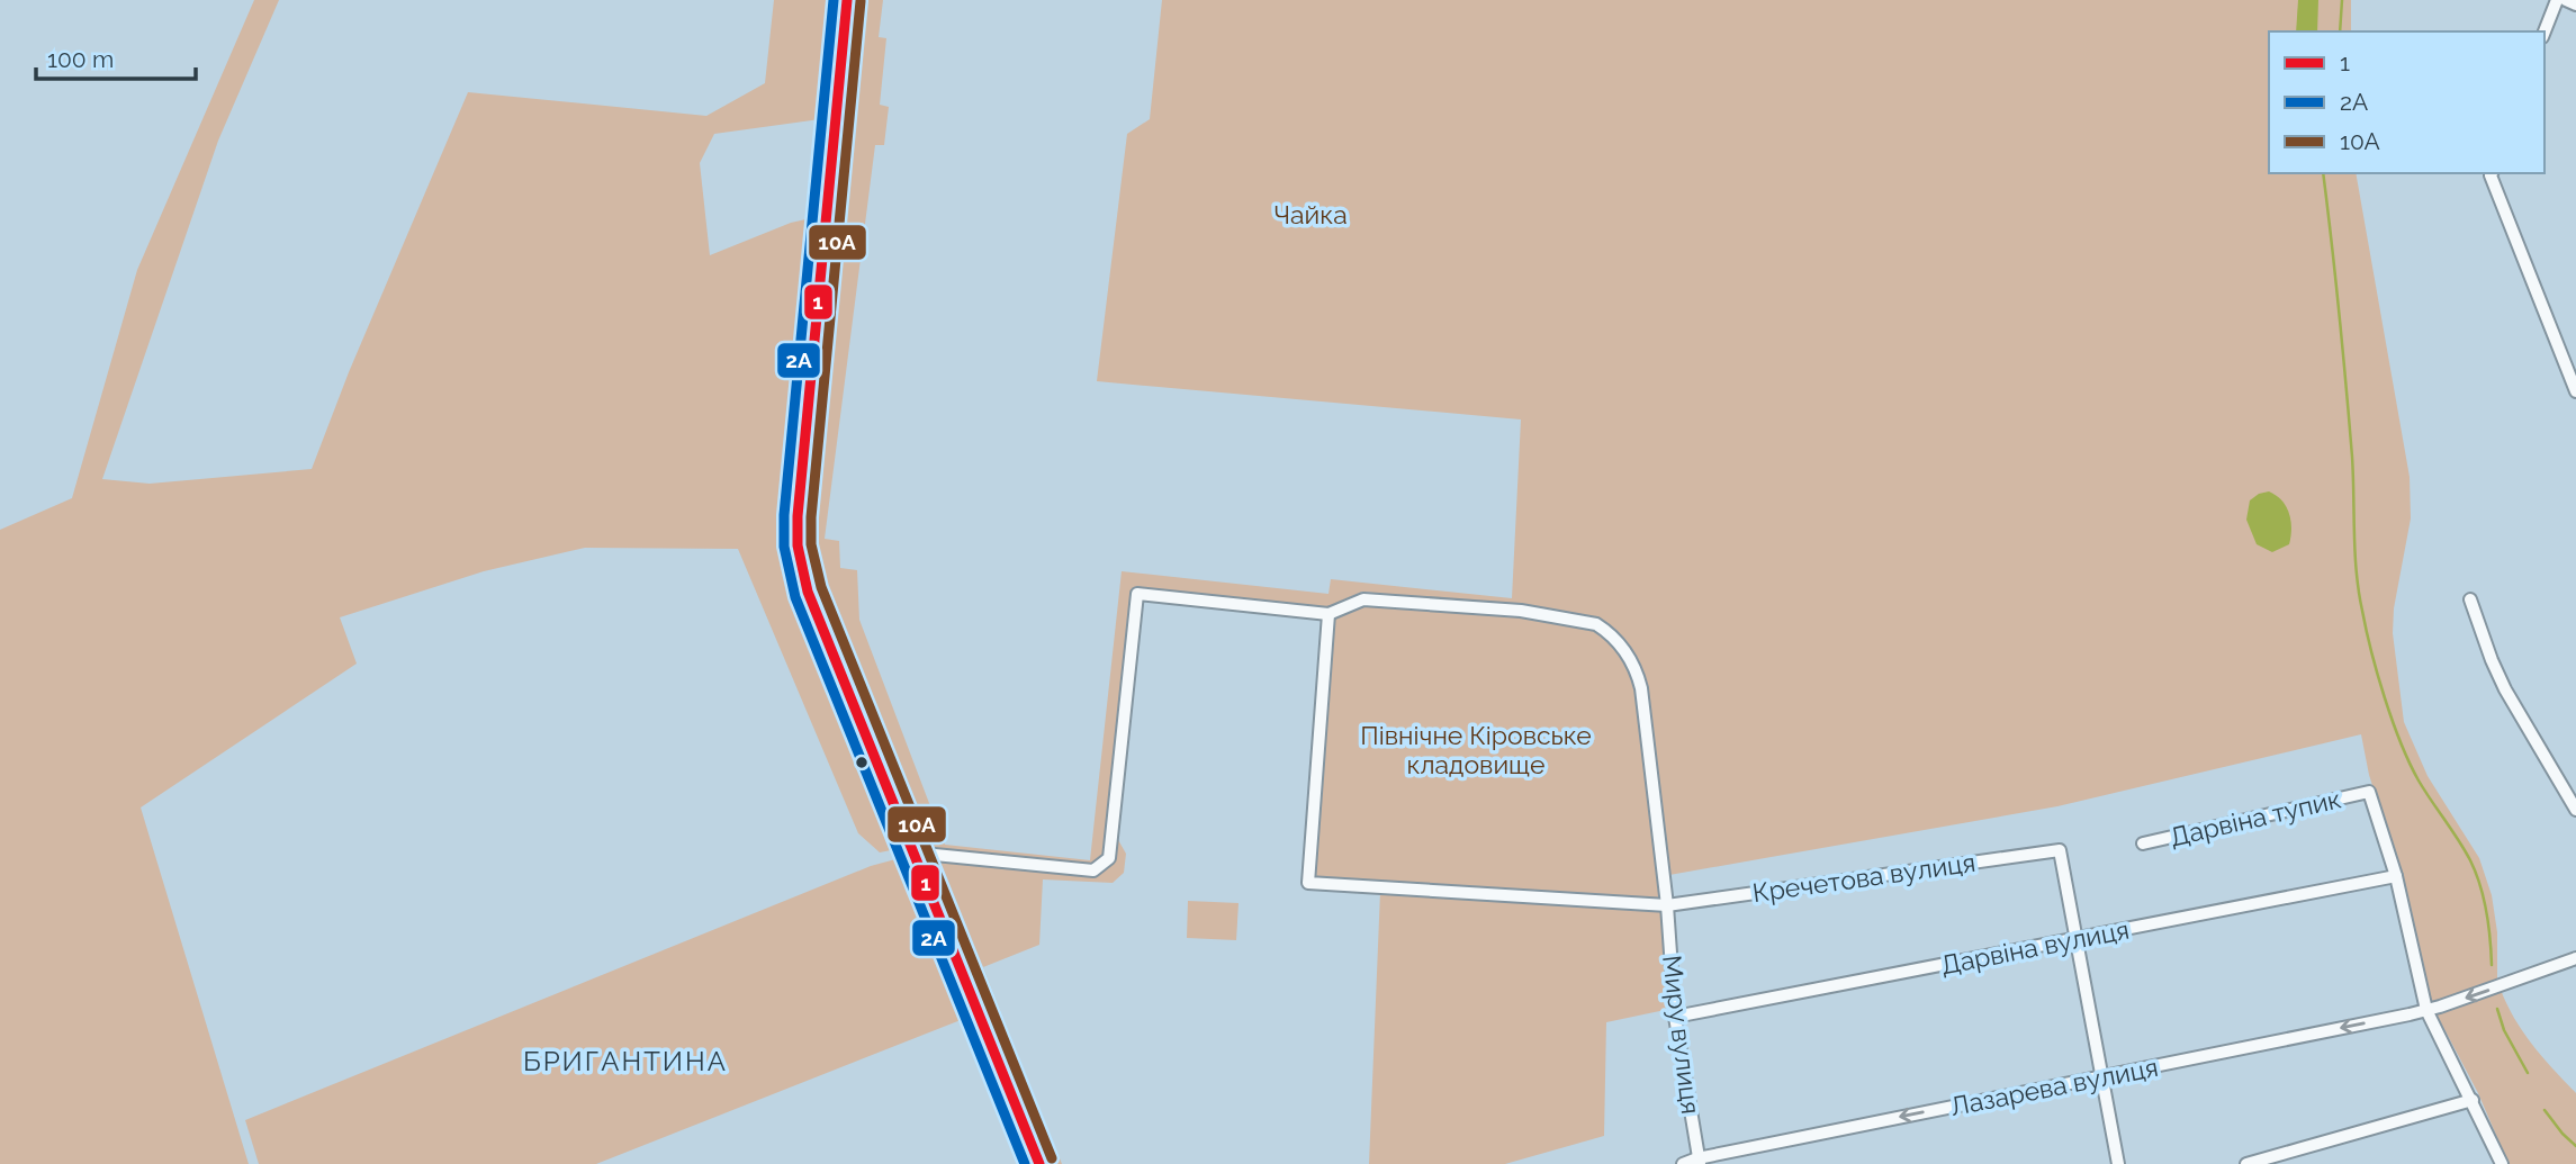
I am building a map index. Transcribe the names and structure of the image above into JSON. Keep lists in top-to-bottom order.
{
  "streets": {
    "street": [
      "Дарвіна тупик",
      "Кречетова вулиця",
      "Дарвіна вулиця",
      "Миру вулиця",
      "Лазарева вулиця"
    ]
  },
  "crossings": [
    ["Дарвіна тупик", "Дарвіна вулиця"],
    ["Кречетова вулиця", "Дарвіна вулиця"],
    ["Кречетова вулиця", "Миру вулиця"],
    ["Дарвіна вулиця", "Миру вулиця"],
    ["Миру вулиця", "Лазарева вулиця"]
  ],
  "one_way": ["Лазарева вулиця"],
  "districts": ["БРИГАНТИНА"],
  "parks": ["Чайка", "Північне Кіровське кладовище"],
  "lines": ["transit line 1", "transit line 2А", "transit line 10А"],
  "legend": ["1", "2А", "10А"],
  "scale_bar": "100 m"
}
